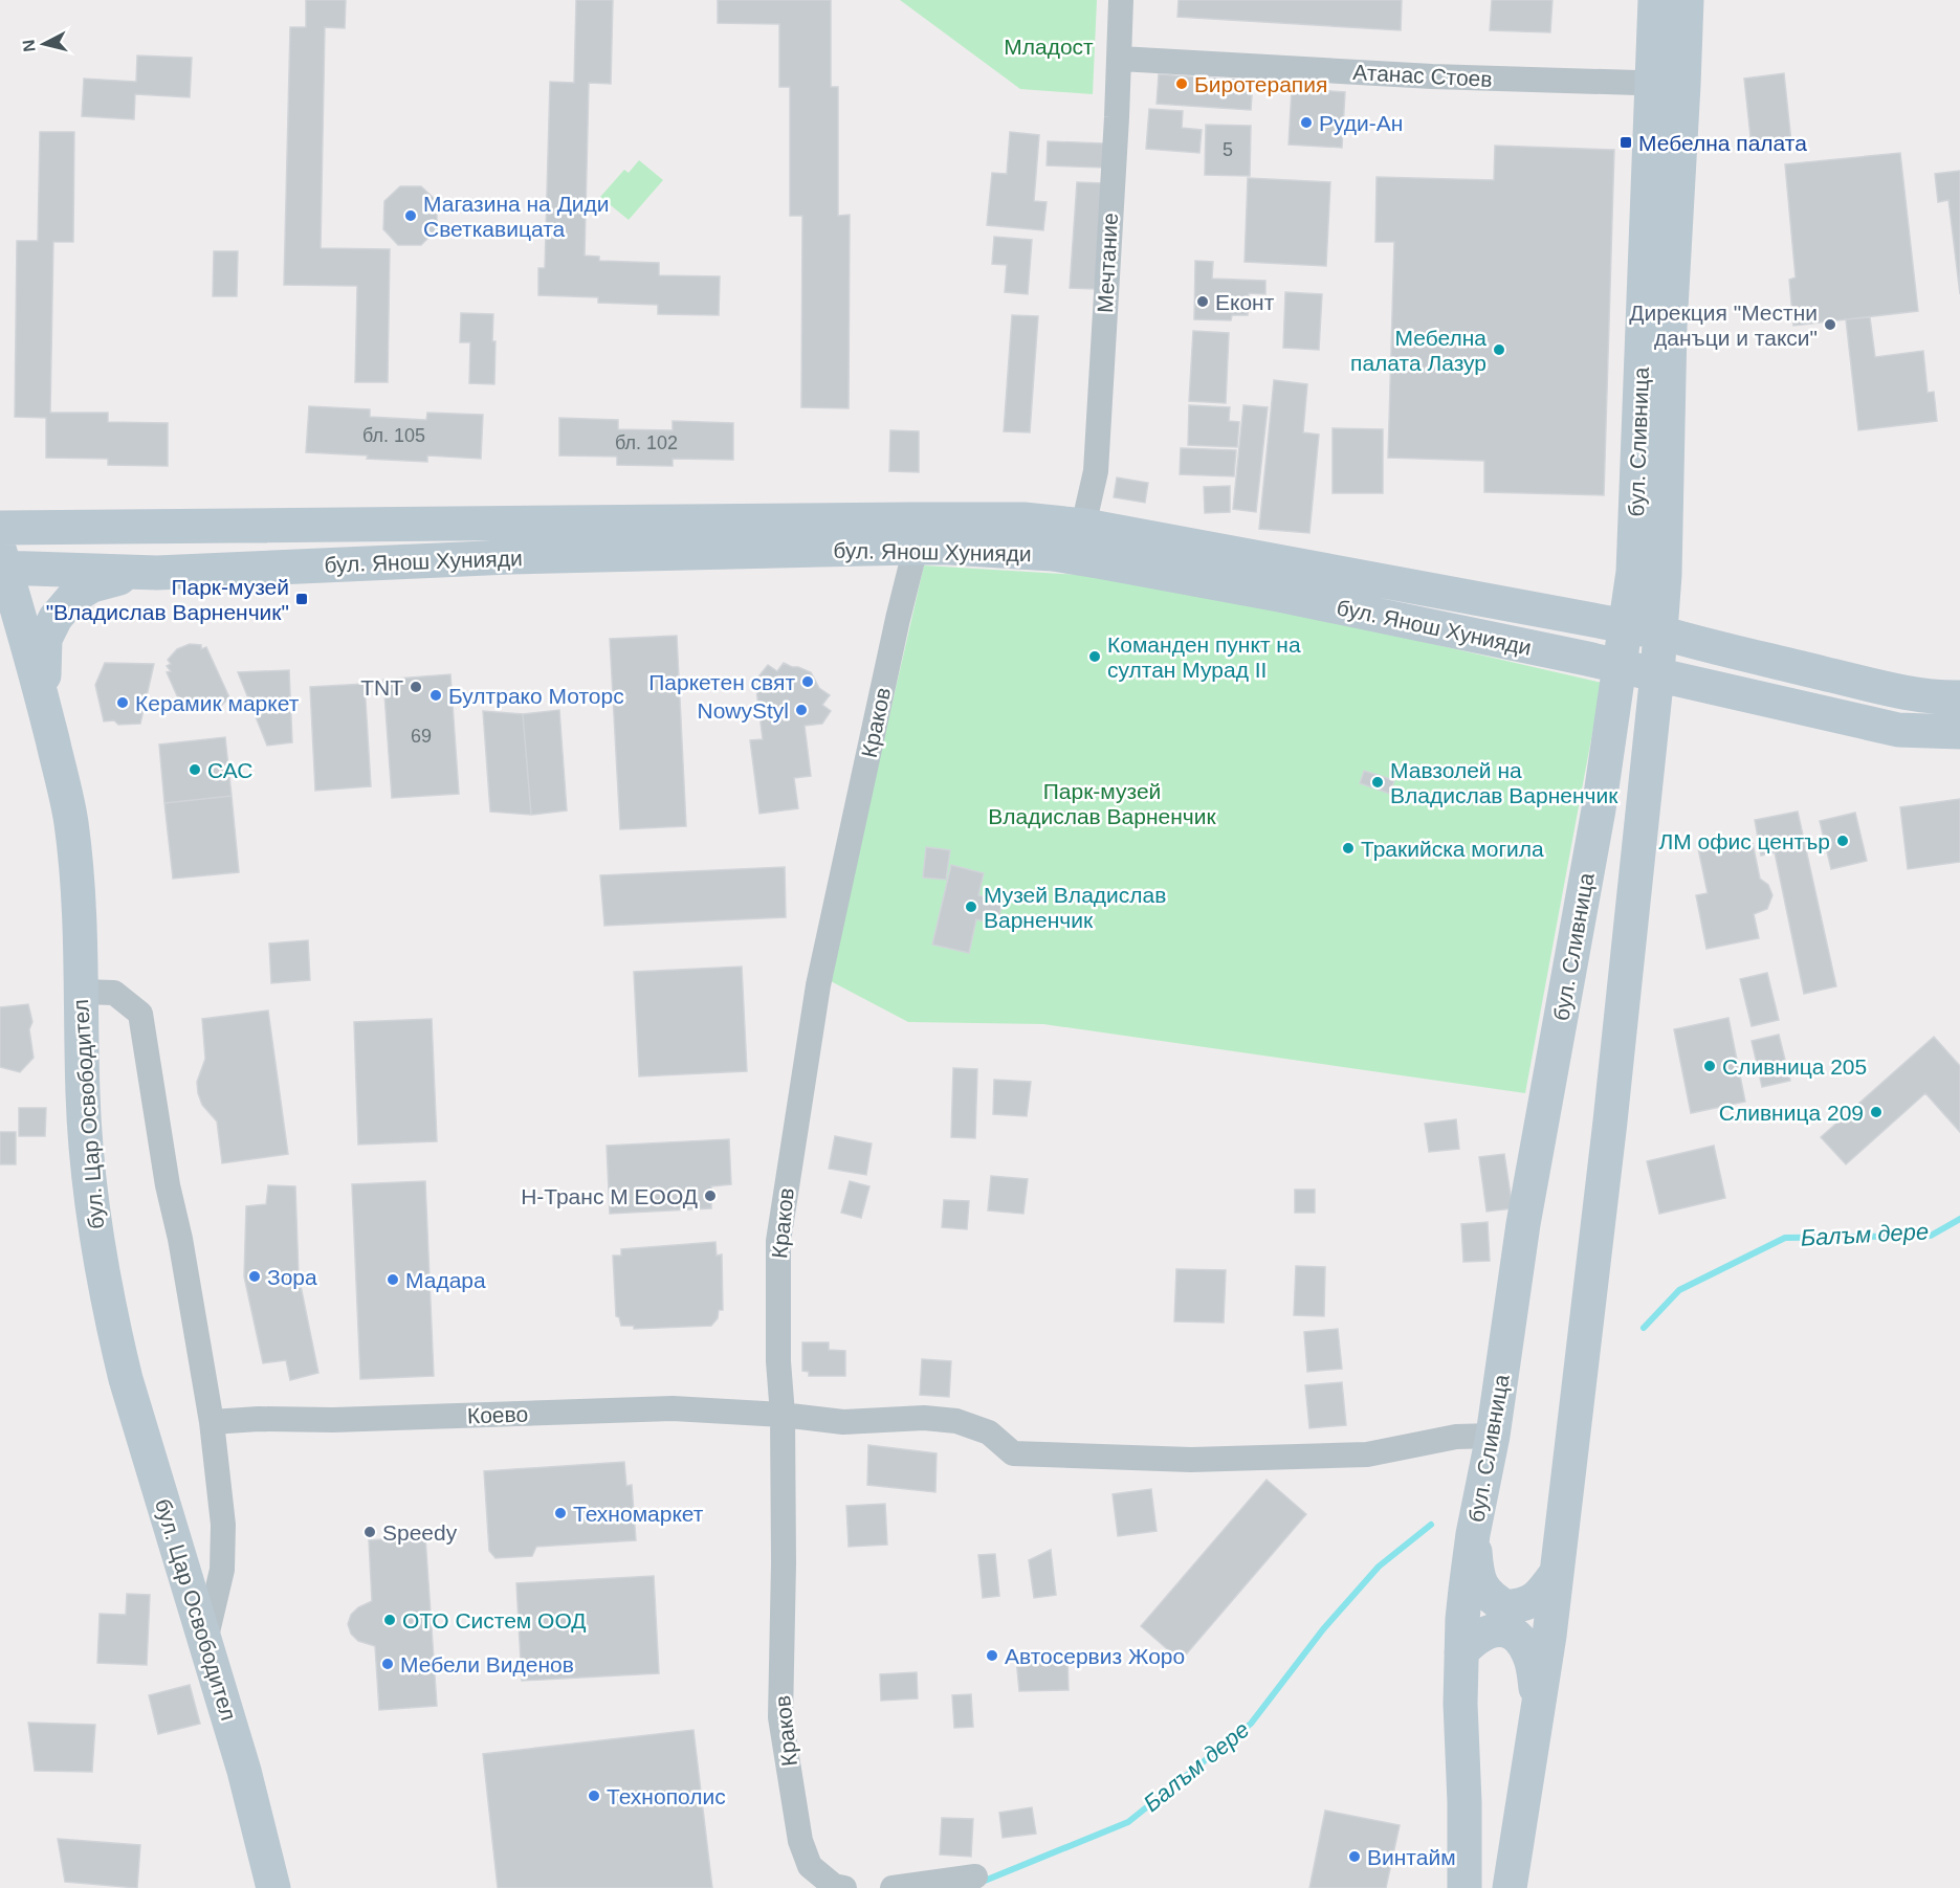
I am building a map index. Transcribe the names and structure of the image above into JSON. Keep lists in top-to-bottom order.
{
  "streets": {
    "main road": ["бул. Сливница", "бул. Янош Хунияди", "бул. Цар Освободител"],
    "street": [
      "Атанас Стоев",
      "Мечтание",
      "Краков",
      "Коево"
    ]
  },
  "crossings": [
    ["Атанас Стоев", "Мечтание"],
    ["Атанас Стоев", "бул. Сливница"],
    ["Мечтание", "бул. Янош Хунияди"],
    ["бул. Сливница", "бул. Янош Хунияди"],
    ["бул. Сливница", "Коево"],
    ["бул. Янош Хунияди", "Краков"],
    ["бул. Янош Хунияди", "бул. Цар Освободител"],
    ["Краков", "Коево"]
  ],
  "water": ["Балъм дере"],
  "parks": ["Младост", "Парк-музей Владислав Варненчик"],
  "places": {
    "other": [
      "Биротерапия",
      "Руди-Ан",
      "Магазина на Диди Светкавицата",
      "Еконт",
      "Дирекция \"Местни данъци и такси\"",
      "Мебелна палата Лазур",
      "Команден пункт на султан Мурад II",
      "Паркетен свят",
      "TNT",
      "Бултрако Моторс",
      "Керамик маркет",
      "NowyStyl",
      "САС",
      "Мавзолей на Владислав Варненчик",
      "ЛМ офис център",
      "Тракийска могила",
      "Музей Владислав Варненчик",
      "Сливница 205",
      "Сливница 209",
      "Н-Транс М ЕООД",
      "Зора",
      "Мадара",
      "Техномаркет",
      "Speedy",
      "ОТО Систем ООД",
      "Автосервиз Жоро",
      "Мебели Виденов",
      "Технополис",
      "Винтайм"
    ],
    "transit": ["Мебелна палата", "Парк-музей \"Владислав Варненчик\""]
  },
  "house_numbers": [
    "5",
    "бл. 105",
    "бл. 102",
    "69"
  ],
  "north": "left"
}
